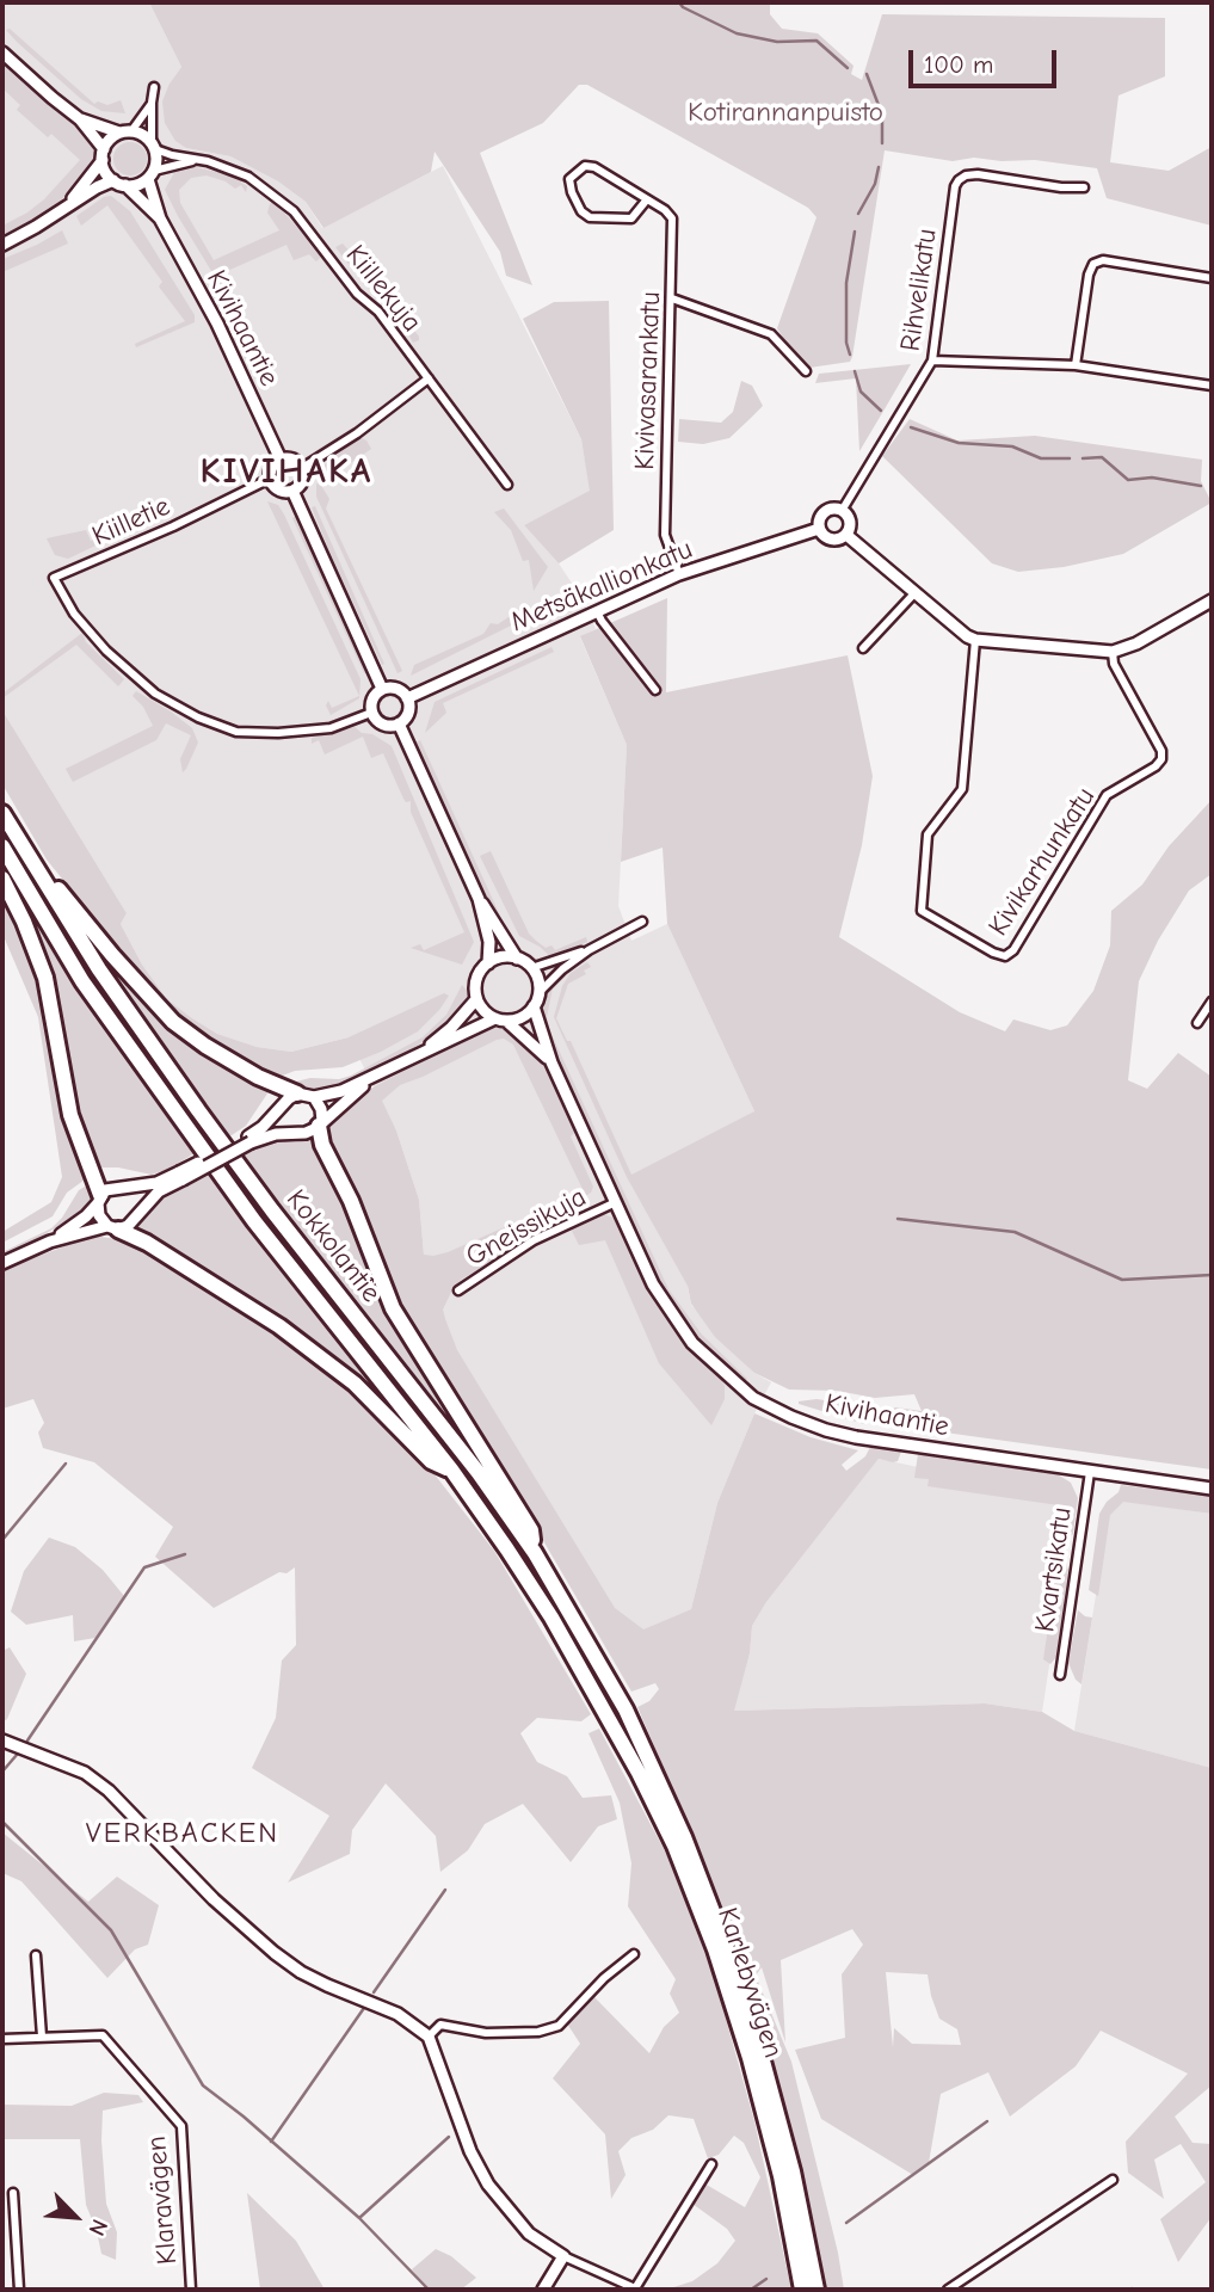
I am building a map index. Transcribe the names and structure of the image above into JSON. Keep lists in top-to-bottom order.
{
  "streets": {
    "highway": ["Kokkolantie", "Karlebyvägen"],
    "main road": ["Kivihaantie", "Metsäkallionkatu"],
    "street": [
      "Kiillekuja",
      "Rihvelikatu",
      "Kivivasarankatu",
      "Kiilletie",
      "Kivikarhunkatu",
      "Gneissikuja",
      "Kvartsikatu",
      "Klaravägen"
    ]
  },
  "crossings": [
    ["Kiillekuja", "Kivihaantie"],
    ["Rihvelikatu", "Metsäkallionkatu"],
    ["Kivihaantie", "Kiilletie"],
    ["Kivihaantie", "Gneissikuja"],
    ["Kivihaantie", "Kvartsikatu"],
    ["Kivivasarankatu", "Metsäkallionkatu"],
    ["Kiilletie", "Metsäkallionkatu"],
    ["Kokkolantie", "Karlebyvägen"]
  ],
  "districts": ["KIVIHAKA", "VERKBACKEN"],
  "parks": ["Kotirannanpuisto"],
  "scale_bar": "100 m",
  "north": "bottom right"
}
